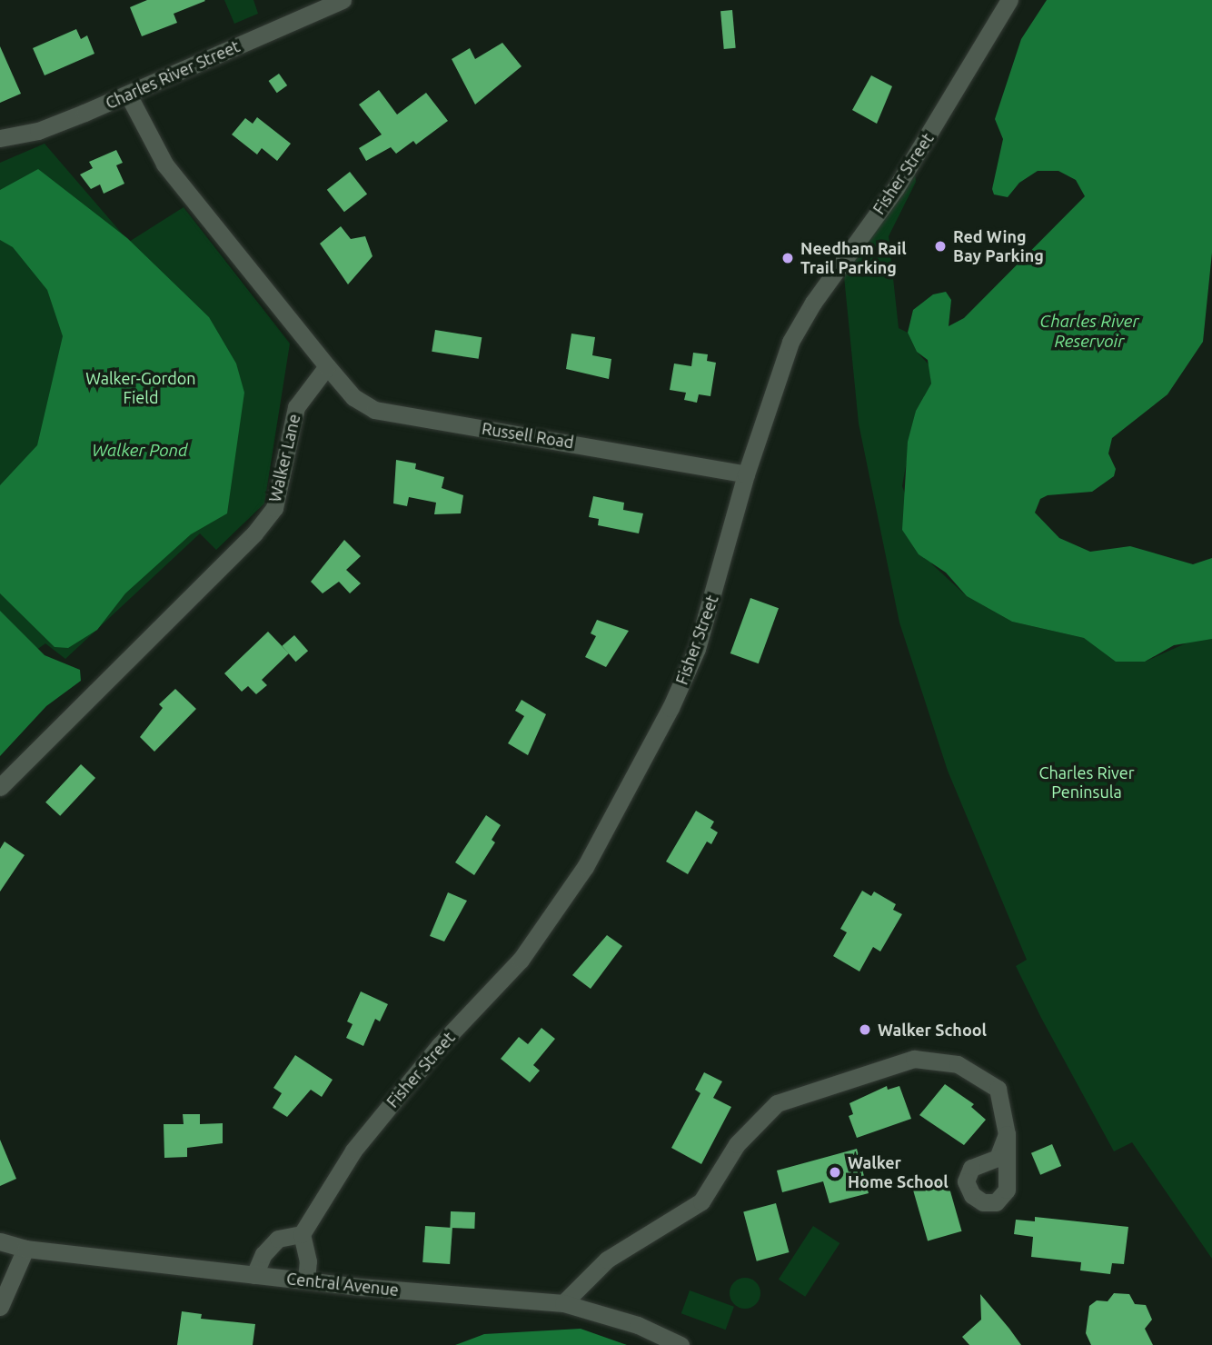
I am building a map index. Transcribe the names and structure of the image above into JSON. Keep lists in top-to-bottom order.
{
  "streets": {
    "street": [
      "Charles River Street",
      "Fisher Street",
      "Russell Road",
      "Walker Lane",
      "Central Avenue"
    ]
  },
  "crossings": [
    ["Fisher Street", "Russell Road"],
    ["Russell Road", "Walker Lane"]
  ],
  "water": ["Charles River Reservoir", "Walker Pond"],
  "parks": ["Walker-Gordon Field", "Charles River Peninsula"],
  "places": [
    "Red Wing Bay Parking",
    "Needham Rail Trail Parking",
    "Walker School",
    "Walker Home School"
  ]
}
